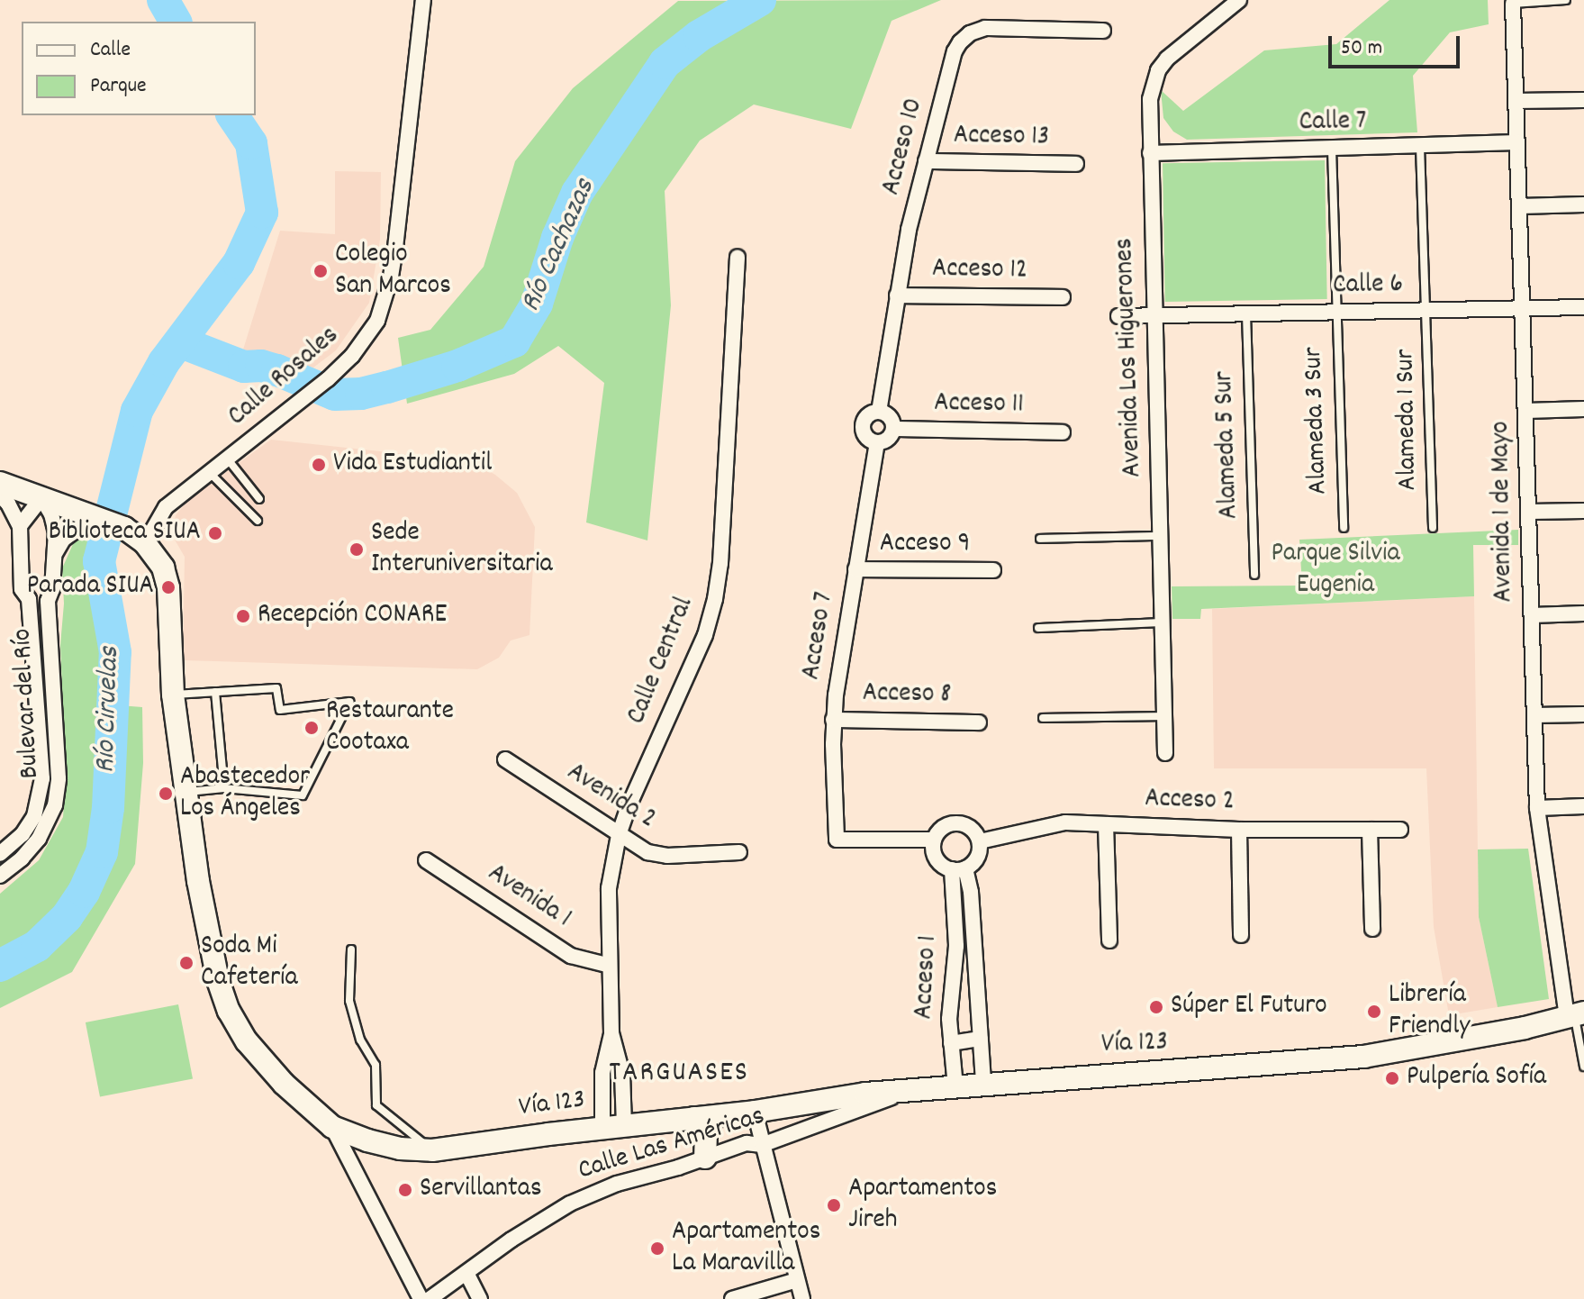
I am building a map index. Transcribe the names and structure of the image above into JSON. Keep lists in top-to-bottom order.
{
  "streets": {
    "main road": ["Vía 123"],
    "street": [
      "Calle 7",
      "Acceso 13",
      "Acceso 10",
      "Acceso 12",
      "Calle 6",
      "Avenida Los Higuerones",
      "Calle Rosales",
      "Acceso 11",
      "Avenida 1 de Mayo",
      "Acceso 9",
      "Acceso 7",
      "Calle Central",
      "Acceso 8",
      "Bulevar del Río",
      "Avenida 2",
      "Acceso 2",
      "Avenida 1",
      "Acceso 1",
      "Calle Las Américas"
    ],
    "lane": ["Alameda 1 Sur", "Alameda 3 Sur", "Alameda 5 Sur"]
  },
  "crossings": [
    ["Calle 7", "Avenida Los Higuerones"],
    ["Calle 7", "Alameda 1 Sur"],
    ["Calle 7", "Alameda 3 Sur"],
    ["Calle 7", "Avenida 1 de Mayo"],
    ["Acceso 13", "Acceso 10"],
    ["Acceso 10", "Acceso 12"],
    ["Acceso 10", "Acceso 11"],
    ["Acceso 10", "Acceso 7"],
    ["Calle 6", "Avenida Los Higuerones"],
    ["Calle 6", "Alameda 1 Sur"],
    ["Calle 6", "Alameda 3 Sur"],
    ["Calle 6", "Alameda 5 Sur"],
    ["Calle 6", "Avenida 1 de Mayo"],
    ["Calle Rosales", "Vía 123"],
    ["Acceso 11", "Acceso 7"],
    ["Avenida 1 de Mayo", "Vía 123"],
    ["Acceso 9", "Acceso 7"],
    ["Acceso 7", "Acceso 8"],
    ["Acceso 7", "Acceso 2"],
    ["Acceso 7", "Acceso 1"],
    ["Calle Central", "Avenida 2"],
    ["Calle Central", "Avenida 1"],
    ["Calle Central", "Vía 123"],
    ["Acceso 2", "Acceso 1"],
    ["Acceso 1", "Vía 123"],
    ["Vía 123", "Calle Las Américas"]
  ],
  "districts": ["TARGUASES"],
  "water": ["Río Cachazas", "Río Ciruelas"],
  "parks": ["Parque Silvia Eugenia"],
  "places": [
    "Colegio San Marcos",
    "Vida Estudiantil",
    "Biblioteca SIUA",
    "Sede Interuniversitaria",
    "Parada SIUA",
    "Recepción CONARE",
    "Restaurante Cootaxa",
    "Abastecedor Los Ángeles",
    "Soda Mi Cafetería",
    "Súper El Futuro",
    "Librería Friendly",
    "Pulpería Sofía",
    "Servillantas",
    "Apartamentos Jireh",
    "Apartamentos La Maravilla"
  ],
  "legend": ["Calle", "Parque"],
  "scale_bar": "50 m"
}
